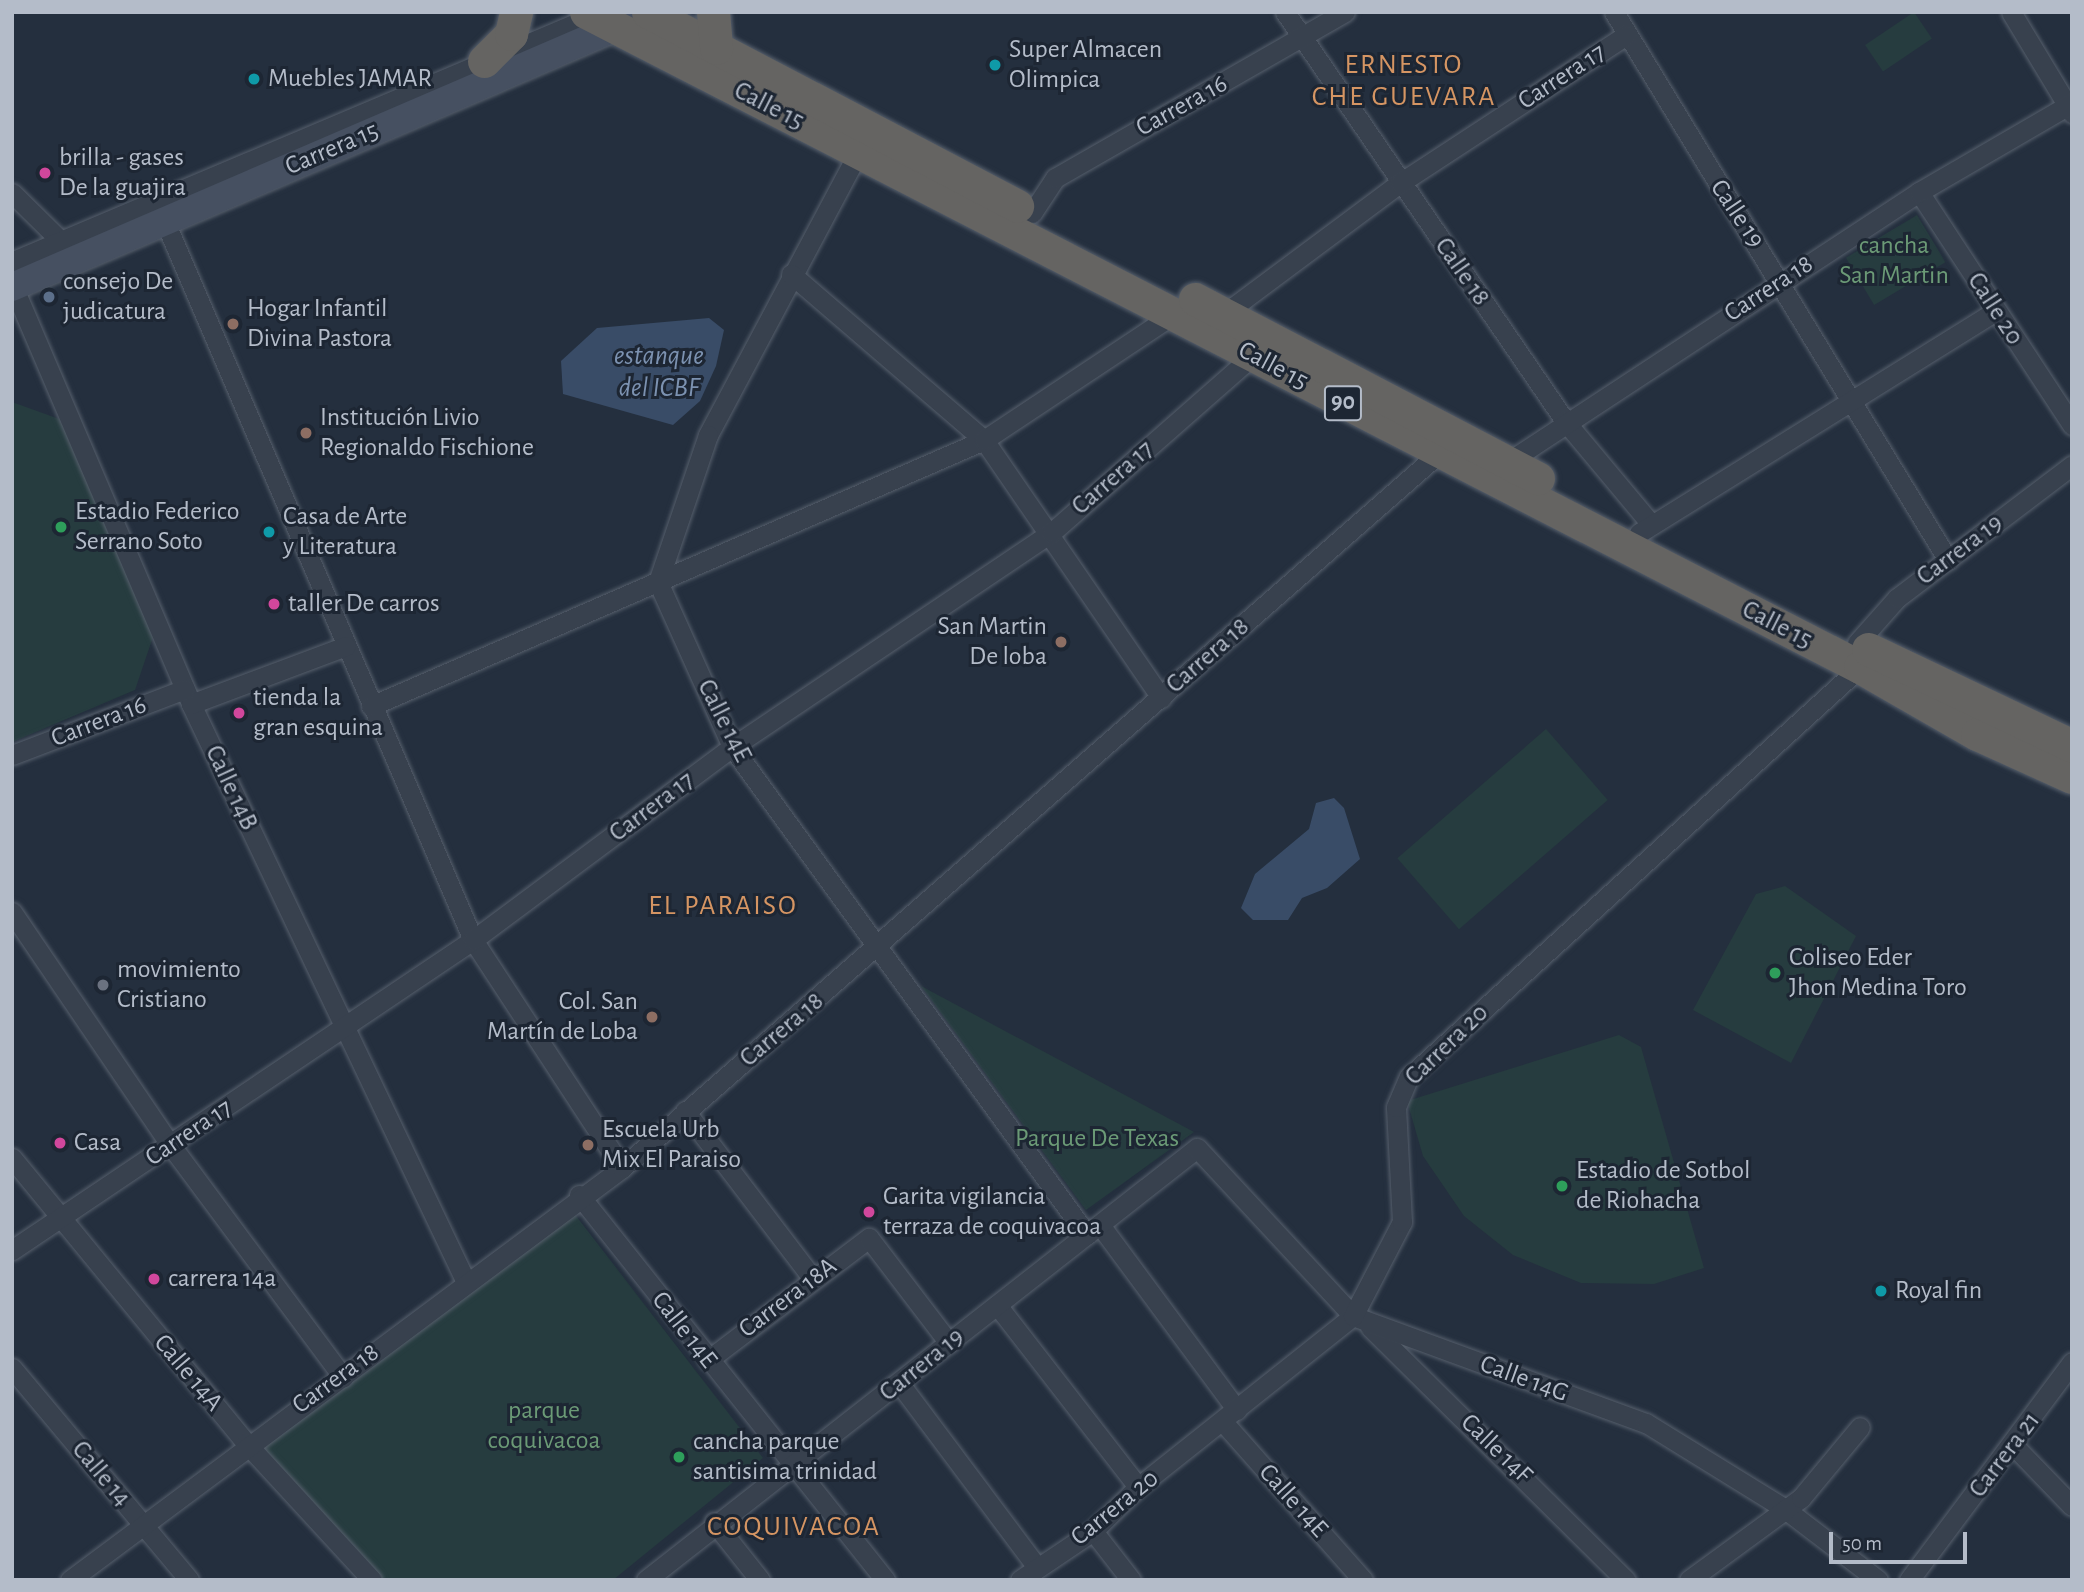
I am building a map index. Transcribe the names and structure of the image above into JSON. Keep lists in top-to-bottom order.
{
  "streets": {
    "highway": ["Calle 15", "90"],
    "main road": ["Carrera 15"],
    "street": [
      "Carrera 17",
      "Carrera 16",
      "Calle 19",
      "Calle 18",
      "Carrera 18",
      "Calle 20",
      "Carrera 19",
      "Calle 14E",
      "Calle 14B",
      "Carrera 20",
      "Carrera 18A",
      "Calle 14A",
      "Calle 14G",
      "Calle 14F",
      "Carrera 21",
      "Calle 14"
    ]
  },
  "crossings": [
    ["Carrera 17", "Calle 15"],
    ["Carrera 17", "Calle 19"],
    ["Carrera 17", "Calle 18"],
    ["Carrera 17", "Calle 14E"],
    ["Carrera 17", "Calle 14B"],
    ["Carrera 17", "Calle 14A"],
    ["Calle 15", "Carrera 16"],
    ["Calle 15", "Carrera 15"],
    ["Calle 15", "Calle 18"],
    ["Calle 15", "Carrera 18"],
    ["Calle 15", "Carrera 19"],
    ["Calle 15", "Carrera 20"],
    ["Carrera 16", "Calle 18"],
    ["Carrera 16", "Calle 14B"],
    ["Carrera 15", "Calle 14B"],
    ["Calle 19", "Carrera 18"],
    ["Calle 19", "Carrera 19"],
    ["Calle 18", "Carrera 18"],
    ["Carrera 18", "Calle 20"],
    ["Carrera 18", "Calle 14E"],
    ["Carrera 18", "Calle 14B"],
    ["Carrera 18", "Calle 14A"],
    ["Carrera 18", "Calle 14"],
    ["Carrera 19", "Calle 14E"],
    ["Carrera 19", "Carrera 20"],
    ["Carrera 19", "Carrera 18A"],
    ["Carrera 19", "Calle 14G"],
    ["Calle 14E", "Carrera 20"],
    ["Calle 14E", "Carrera 18A"],
    ["Carrera 20", "Calle 14G"],
    ["Carrera 20", "Calle 14F"],
    ["Calle 14G", "Calle 14F"]
  ],
  "districts": ["ERNESTO CHE GUEVARA", "EL PARAISO", "COQUIVACOA"],
  "water": ["estanque del ICBF"],
  "parks": ["cancha San Martin", "Parque De Texas", "parque coquivacoa"],
  "places": [
    "Super Almacen Olimpica",
    "Muebles JAMAR",
    "brilla - gases De la guajira",
    "consejo De judicatura",
    "Hogar Infantil Divina Pastora",
    "Institución Livio Regionaldo Fischione",
    "Estadio Federico Serrano Soto",
    "Casa de Arte y Literatura",
    "taller De carros",
    "San Martin De loba",
    "tienda la gran esquina",
    "Coliseo Eder Jhon Medina Toro",
    "movimiento Cristiano",
    "Col. San Martín de Loba",
    "Casa",
    "Escuela Urb Mix El Paraiso",
    "Estadio de Sotbol de Riohacha",
    "Garita vigilancia terraza de coquivacoa",
    "carrera 14a",
    "Royal fin",
    "cancha parque santisima trinidad"
  ],
  "scale_bar": "50 m"
}
